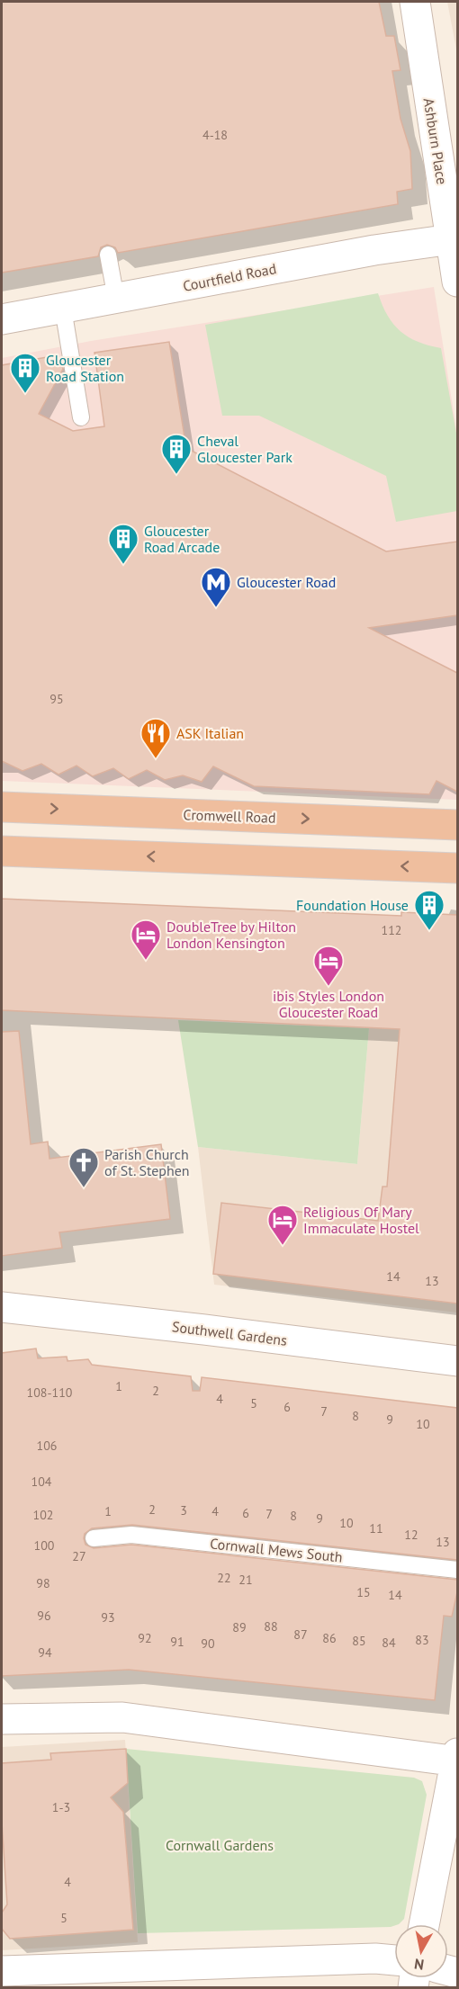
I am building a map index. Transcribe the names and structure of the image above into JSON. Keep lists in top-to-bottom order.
{
  "streets": {
    "highway": ["Cromwell Road"],
    "street": ["Ashburn Place", "Courtfield Road", "Southwell Gardens"],
    "lane": ["Cornwall Mews South"]
  },
  "crossings": [
    ["Ashburn Place", "Courtfield Road"]
  ],
  "parks": ["Cornwall Gardens"],
  "places": {
    "building": [
      "Gloucester Road Station",
      "Cheval Gloucester Park",
      "Gloucester Road Arcade",
      "Foundation House"
    ],
    "metro station": ["Gloucester Road"],
    "restaurant": ["ASK Italian"],
    "hotel": ["DoubleTree by Hilton London Kensington", "ibis Styles London Gloucester Road", "Religious Of Mary Immaculate Hostel"],
    "church": ["Parish Church of St. Stephen"]
  },
  "house_numbers": [
    "4-18",
    "95",
    "112",
    "14",
    "13",
    "1",
    "2",
    "108-110",
    "4",
    "5",
    "6",
    "7",
    "8",
    "9",
    "10",
    "106",
    "104",
    "2",
    "3",
    "1",
    "4",
    "6",
    "7",
    "102",
    "8",
    "9",
    "10",
    "11",
    "12",
    "13",
    "100",
    "27",
    "22",
    "21",
    "98",
    "15",
    "14",
    "96",
    "93",
    "88",
    "89",
    "87",
    "92",
    "86",
    "83",
    "85",
    "91",
    "84",
    "90",
    "94",
    "1-3",
    "4",
    "5"
  ],
  "north": "bottom"
}
